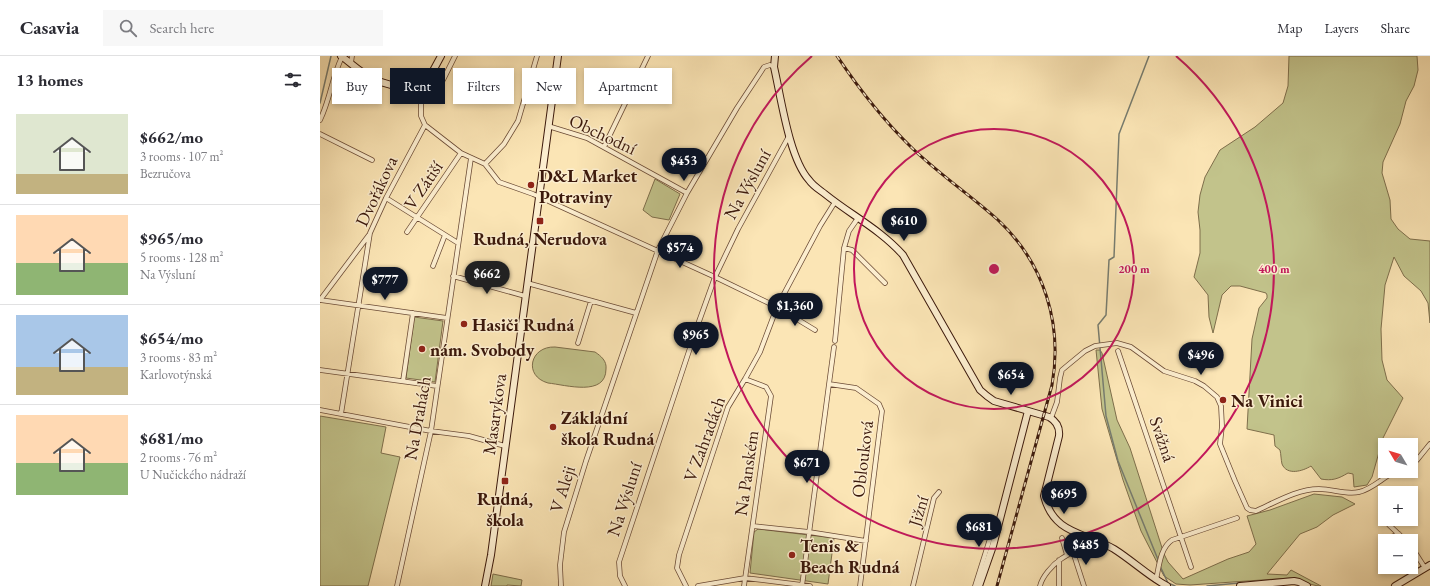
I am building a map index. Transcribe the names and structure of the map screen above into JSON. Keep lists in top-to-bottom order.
{
  "streets": {
    "street": [
      "Obchodní",
      "Na Výsluní",
      "V Zátiší",
      "Dvořákova",
      "Masarykova",
      "Na Drahách",
      "V Zahradách",
      "Svážná",
      "Oblouková",
      "Na Panském",
      "V Aleji",
      "Jižní"
    ]
  },
  "crossings": [
    ["Obchodní", "Masarykova"],
    ["Obchodní", "V Aleji"],
    ["V Zahradách", "Na Panském"]
  ],
  "places": {
    "other": [
      "D&L Market Potraviny",
      "Hasiči Rudná",
      "nám. Svobody",
      "Na Vinici",
      "Základní škola Rudná",
      "Tenis & Beach Rudná"
    ],
    "transit": ["Rudná, Nerudova", "Rudná, škola"]
  },
  "north": "top left",
  "page": {
    "header": "Casavia",
    "search": "Search here",
    "nav": ["Map", "Layers", "Share"],
    "heading": "13 homes",
    "chip": [
      "Buy",
      "Rent",
      "Filters",
      "New",
      "Apartment"
    ],
    "list": [
      {
        "name": "$662/mo",
        "note": "3 rooms · 107 m² · Bezručova"
      },
      {
        "name": "$965/mo",
        "note": "5 rooms · 128 m² · Na Výsluní"
      },
      {
        "name": "$654/mo",
        "note": "3 rooms · 83 m² · Karlovotýnská"
      },
      {
        "name": "$681/mo",
        "note": "2 rooms · 76 m² · U Nučického nádraží"
      }
    ],
    "price": [
      "$453",
      "$610",
      "$574",
      "$662",
      "$777",
      "$1,360",
      "$965",
      "$496",
      "$654",
      "$671",
      "$695",
      "$681",
      "$485"
    ],
    "map_buttons": ["+", "−"]
  },
  "rings": ["200 m", "400 m"]
}
